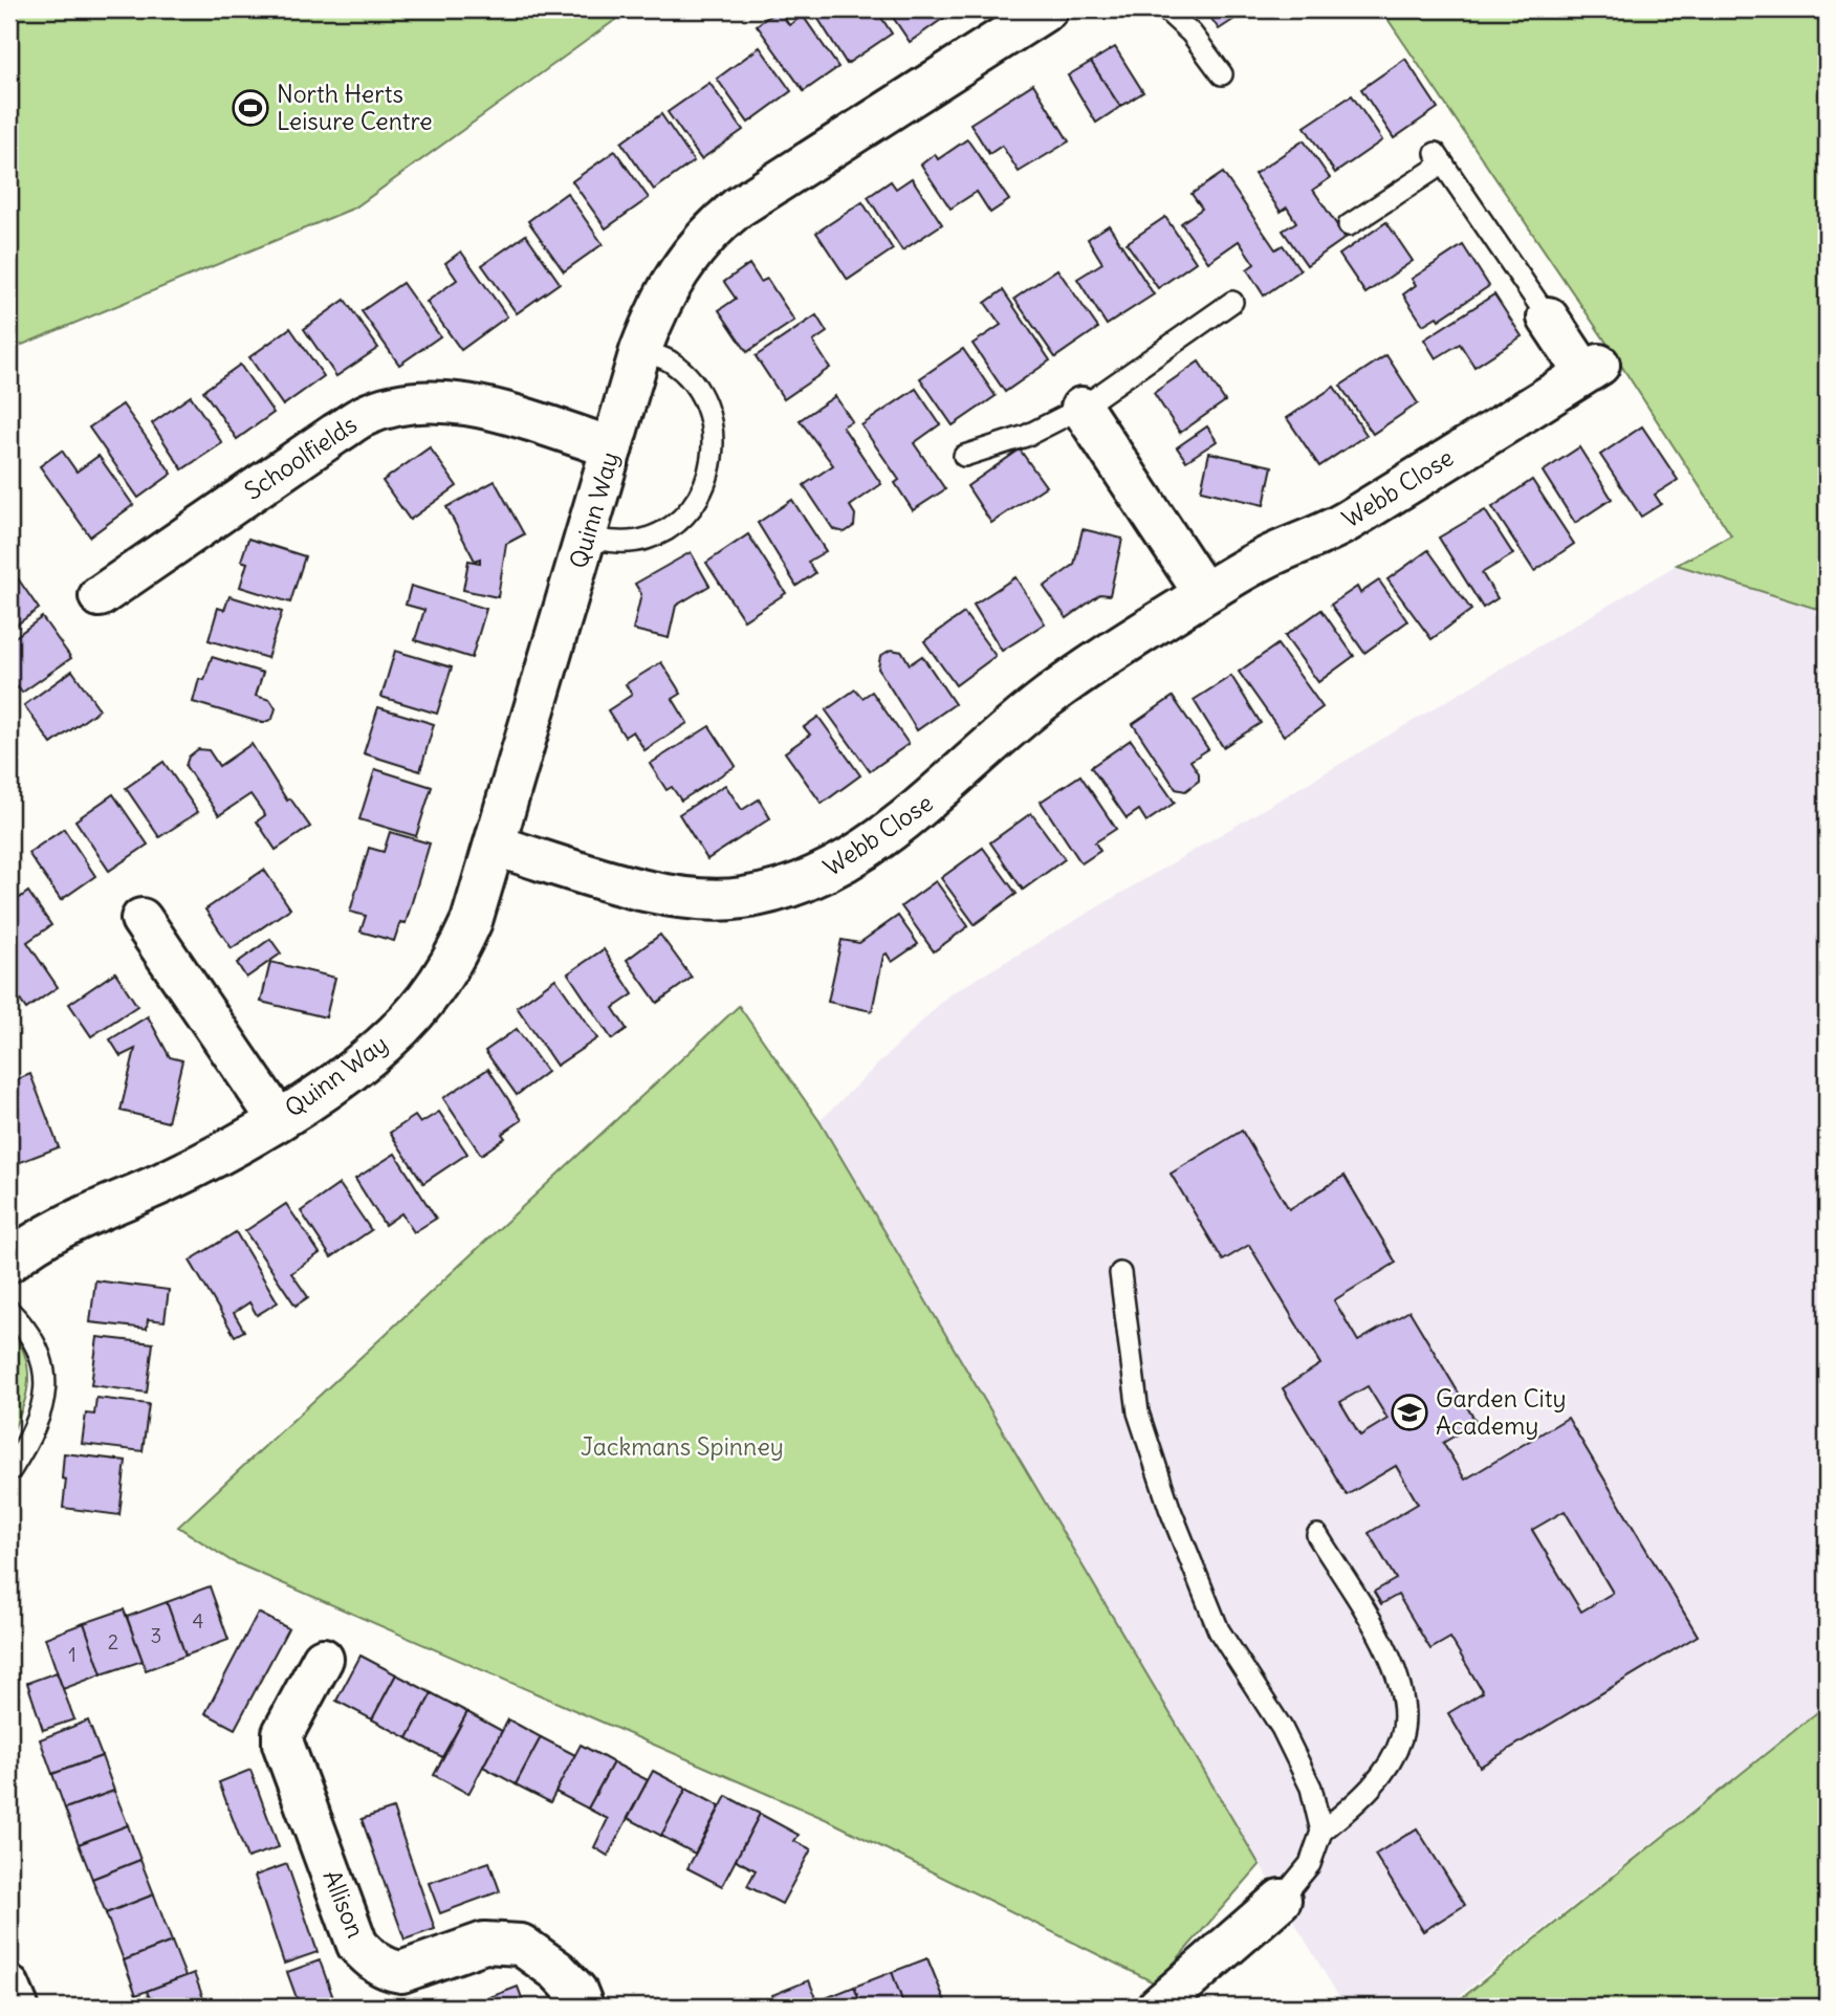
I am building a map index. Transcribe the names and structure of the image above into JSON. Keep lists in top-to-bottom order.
{
  "streets": {
    "street": [
      "Schoolfields",
      "Webb Close",
      "Quinn Way",
      "Allison"
    ]
  },
  "crossings": [
    ["Schoolfields", "Quinn Way"],
    ["Webb Close", "Quinn Way"]
  ],
  "parks": ["Jackmans Spinney"],
  "places": {
    "sports": ["North Herts Leisure Centre"],
    "school or university": ["Garden City Academy"]
  },
  "house_numbers": [
    "4",
    "3",
    "2",
    "1"
  ]
}
